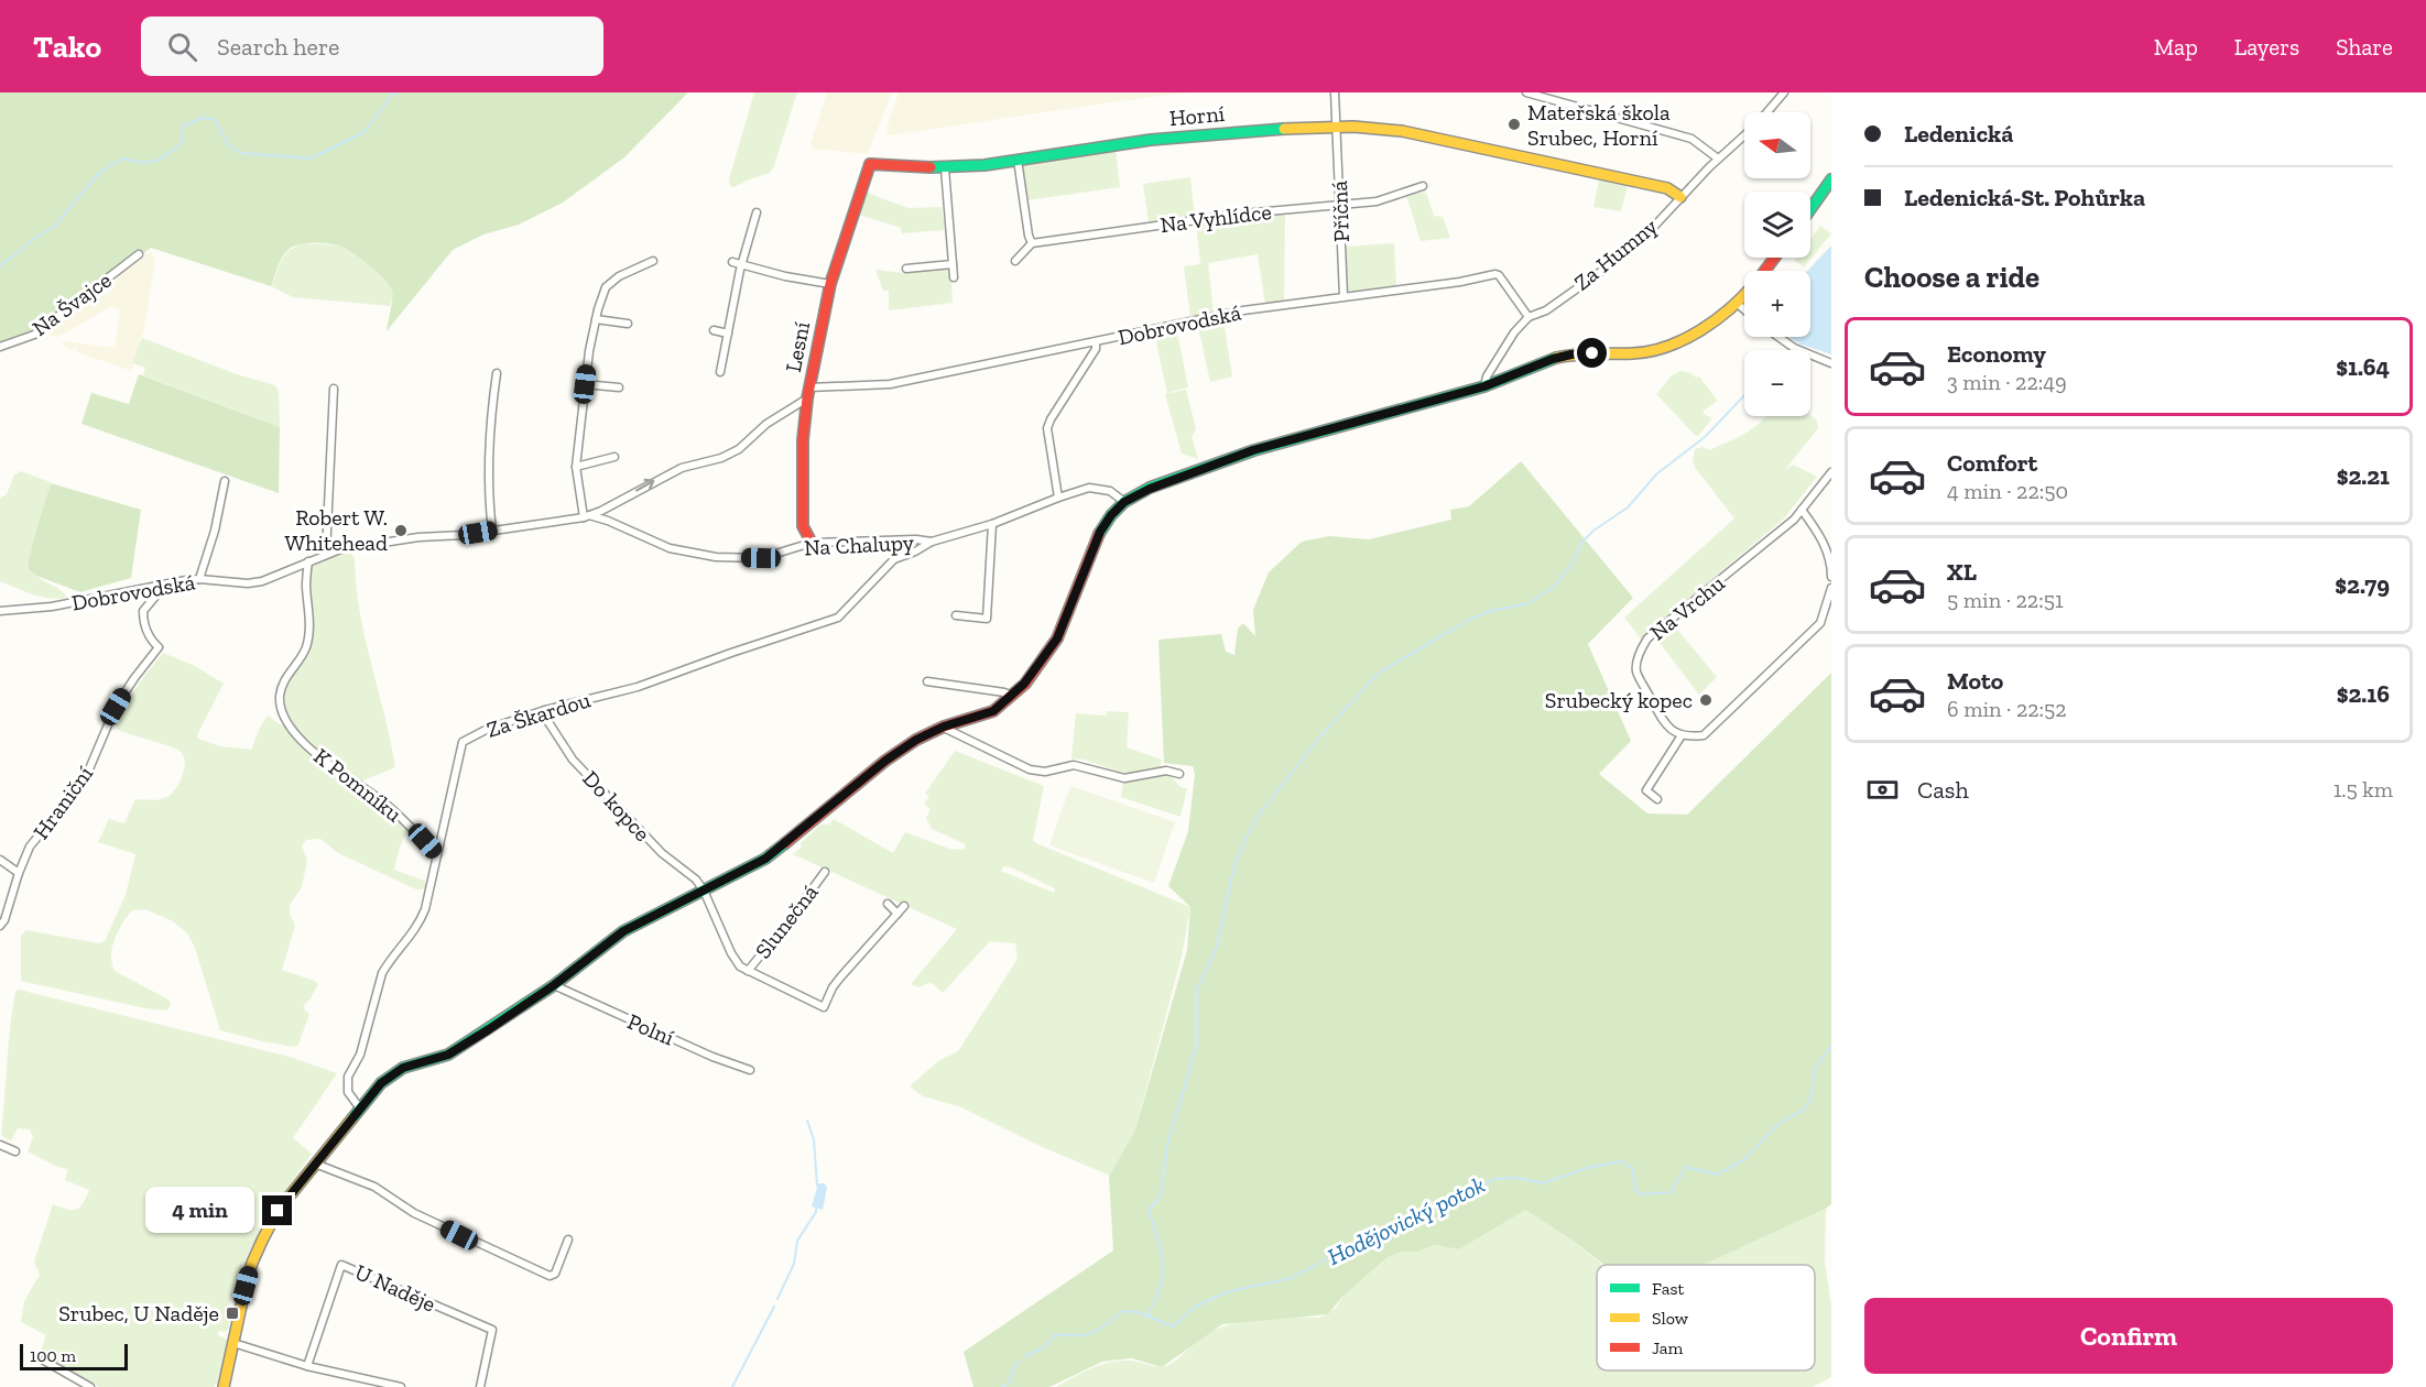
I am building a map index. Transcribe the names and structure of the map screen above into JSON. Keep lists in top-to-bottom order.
{
  "streets": {
    "main road": ["Horní", "Lesní"],
    "street": [
      "Příčná",
      "Na Vyhlídce",
      "Za Humny",
      "Na Švajce",
      "Dobrovodská",
      "Na Chalupy",
      "Na Vrchu",
      "Za Škardou",
      "K Pomníku",
      "Hraniční",
      "Do kopce",
      "Slunečná",
      "Polní",
      "U Naděje"
    ]
  },
  "crossings": [
    ["Horní", "Příčná"],
    ["Horní", "Za Humny"],
    ["Horní", "Lesní"],
    ["Příčná", "Na Vyhlídce"],
    ["Příčná", "Dobrovodská"],
    ["Za Humny", "Dobrovodská"],
    ["Dobrovodská", "Lesní"],
    ["Dobrovodská", "Na Chalupy"],
    ["Dobrovodská", "K Pomníku"],
    ["Dobrovodská", "Hraniční"],
    ["Lesní", "Na Chalupy"],
    ["Na Chalupy", "Za Škardou"],
    ["Za Škardou", "K Pomníku"],
    ["Za Škardou", "Do kopce"],
    ["Do kopce", "Slunečná"]
  ],
  "water": ["Hodějovický potok"],
  "places": {
    "other": ["Mateřská škola Srubec, Horní", "Robert W. Whitehead", "Srubecký kopec"],
    "transit": ["Srubec, U Naděje"]
  },
  "legend": ["Fast", "Slow", "Jam"],
  "scale_bar": "100 m",
  "north": "left",
  "page": {
    "header": "Tako",
    "search": "Search here",
    "nav": ["Map", "Layers", "Share"],
    "banner": ["Ledenická", "Ledenická-St. Pohůrka"],
    "map_buttons": ["+", "−"],
    "heading": "Choose a ride",
    "list": [
      {
        "name": "Economy",
        "note": "3 min · 22:49",
        "value": "$1.64"
      },
      {
        "name": "Comfort",
        "note": "4 min · 22:50",
        "value": "$2.21"
      },
      {
        "name": "XL",
        "note": "5 min · 22:51",
        "value": "$2.79"
      },
      {
        "name": "Moto",
        "note": "6 min · 22:52",
        "value": "$2.16"
      }
    ],
    "pay": ["Cash", "1.5 km"],
    "bubble": "4 min",
    "buttons": "Confirm",
    "scale": "100 m"
  }
}
